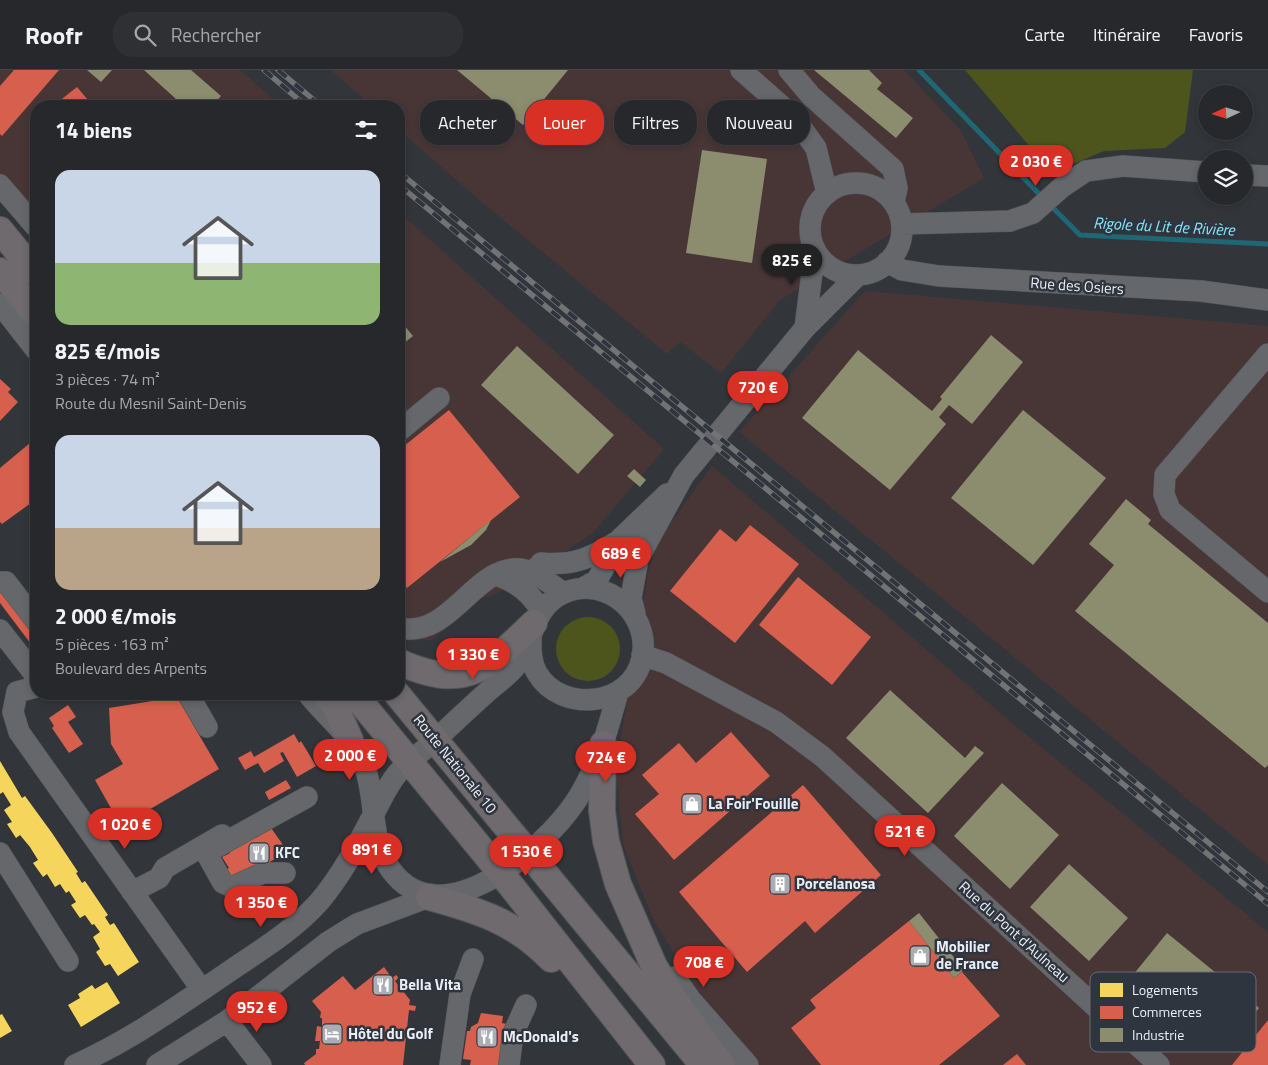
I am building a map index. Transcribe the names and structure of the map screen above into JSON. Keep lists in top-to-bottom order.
{
  "streets": {
    "main road": ["Route Nationale 10"],
    "street": ["Rue des Osiers", "Rue du Pont d'Aulneau"]
  },
  "water": ["Rigole du Lit de Rivière"],
  "places": {
    "shop": ["La Foir'Fouille", "Mobilier de France"],
    "restaurant": ["KFC", "Bella Vita", "McDonald's"],
    "building": ["Porcelanosa"],
    "hotel": ["Hôtel du Golf"]
  },
  "legend": ["Logements", "Commerces", "Industrie"],
  "north": "left",
  "page": {
    "header": "Roofr",
    "search": "Rechercher",
    "nav": ["Carte", "Itinéraire", "Favoris"],
    "chip": [
      "Acheter",
      "Louer",
      "Filtres",
      "Nouveau"
    ],
    "heading": "14 biens",
    "price": [
      "2 030 €",
      "825 €",
      "720 €",
      "689 €",
      "1 330 €",
      "2 000 €",
      "724 €",
      "1 020 €",
      "521 €",
      "891 €",
      "1 530 €",
      "1 350 €",
      "708 €",
      "952 €"
    ],
    "list": [
      {
        "name": "825 €/mois",
        "note": "3 pièces · 74 m² · Route du Mesnil Saint-Denis"
      },
      {
        "name": "2 000 €/mois",
        "note": "5 pièces · 163 m² · Boulevard des Arpents"
      }
    ]
  }
}
